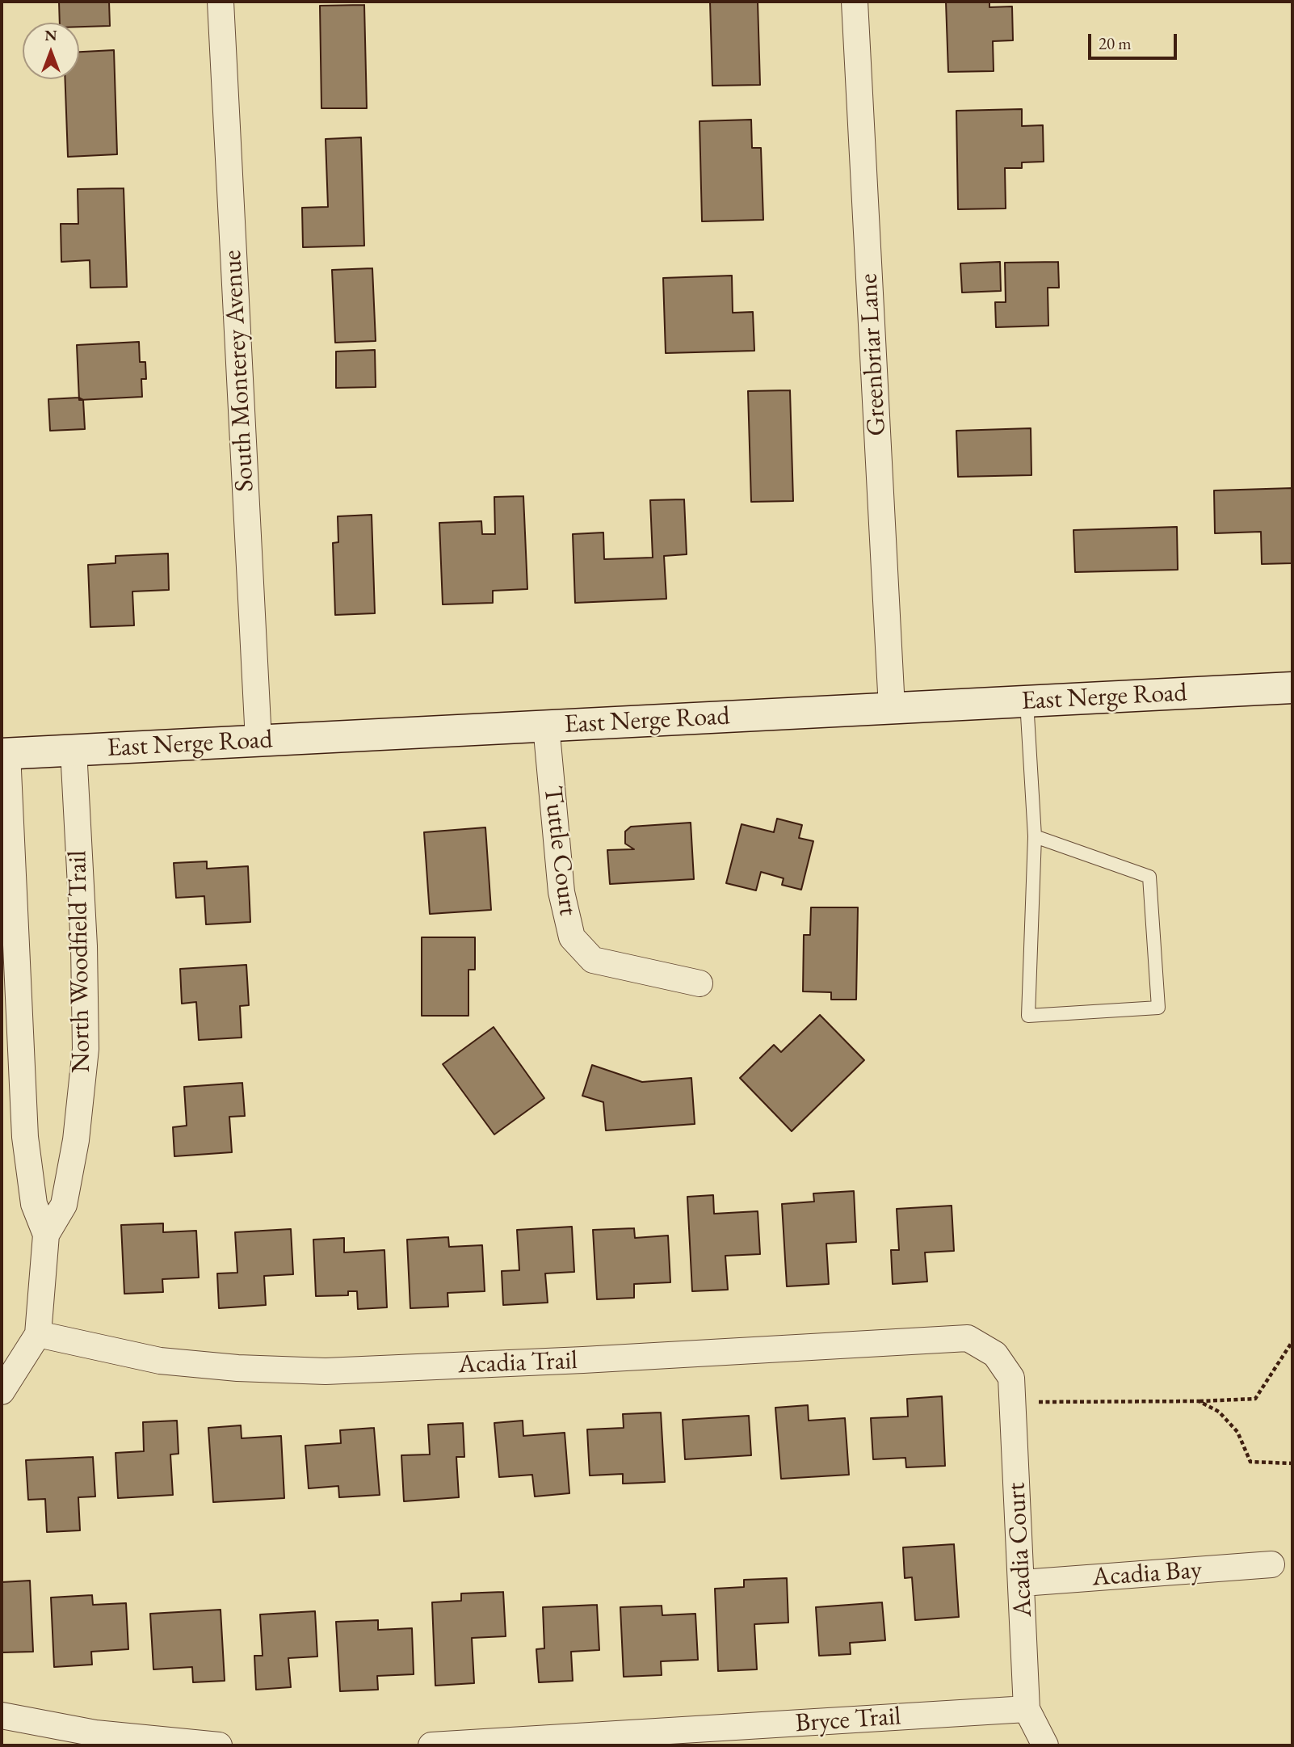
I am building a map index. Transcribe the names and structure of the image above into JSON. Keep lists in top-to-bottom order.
{
  "streets": {
    "main road": ["East Nerge Road"],
    "street": [
      "Greenbriar Lane",
      "South Monterey Avenue",
      "Tuttle Court",
      "North Woodfield Trail",
      "Acadia Trail",
      "Acadia Court",
      "Acadia Bay",
      "Bryce Trail"
    ]
  },
  "crossings": [
    ["Greenbriar Lane", "East Nerge Road"],
    ["South Monterey Avenue", "East Nerge Road"],
    ["East Nerge Road", "Tuttle Court"],
    ["East Nerge Road", "North Woodfield Trail"],
    ["North Woodfield Trail", "Acadia Trail"],
    ["Acadia Trail", "Acadia Court"],
    ["Acadia Court", "Acadia Bay"],
    ["Acadia Court", "Bryce Trail"]
  ],
  "scale_bar": "20 m",
  "north": "top"
}
